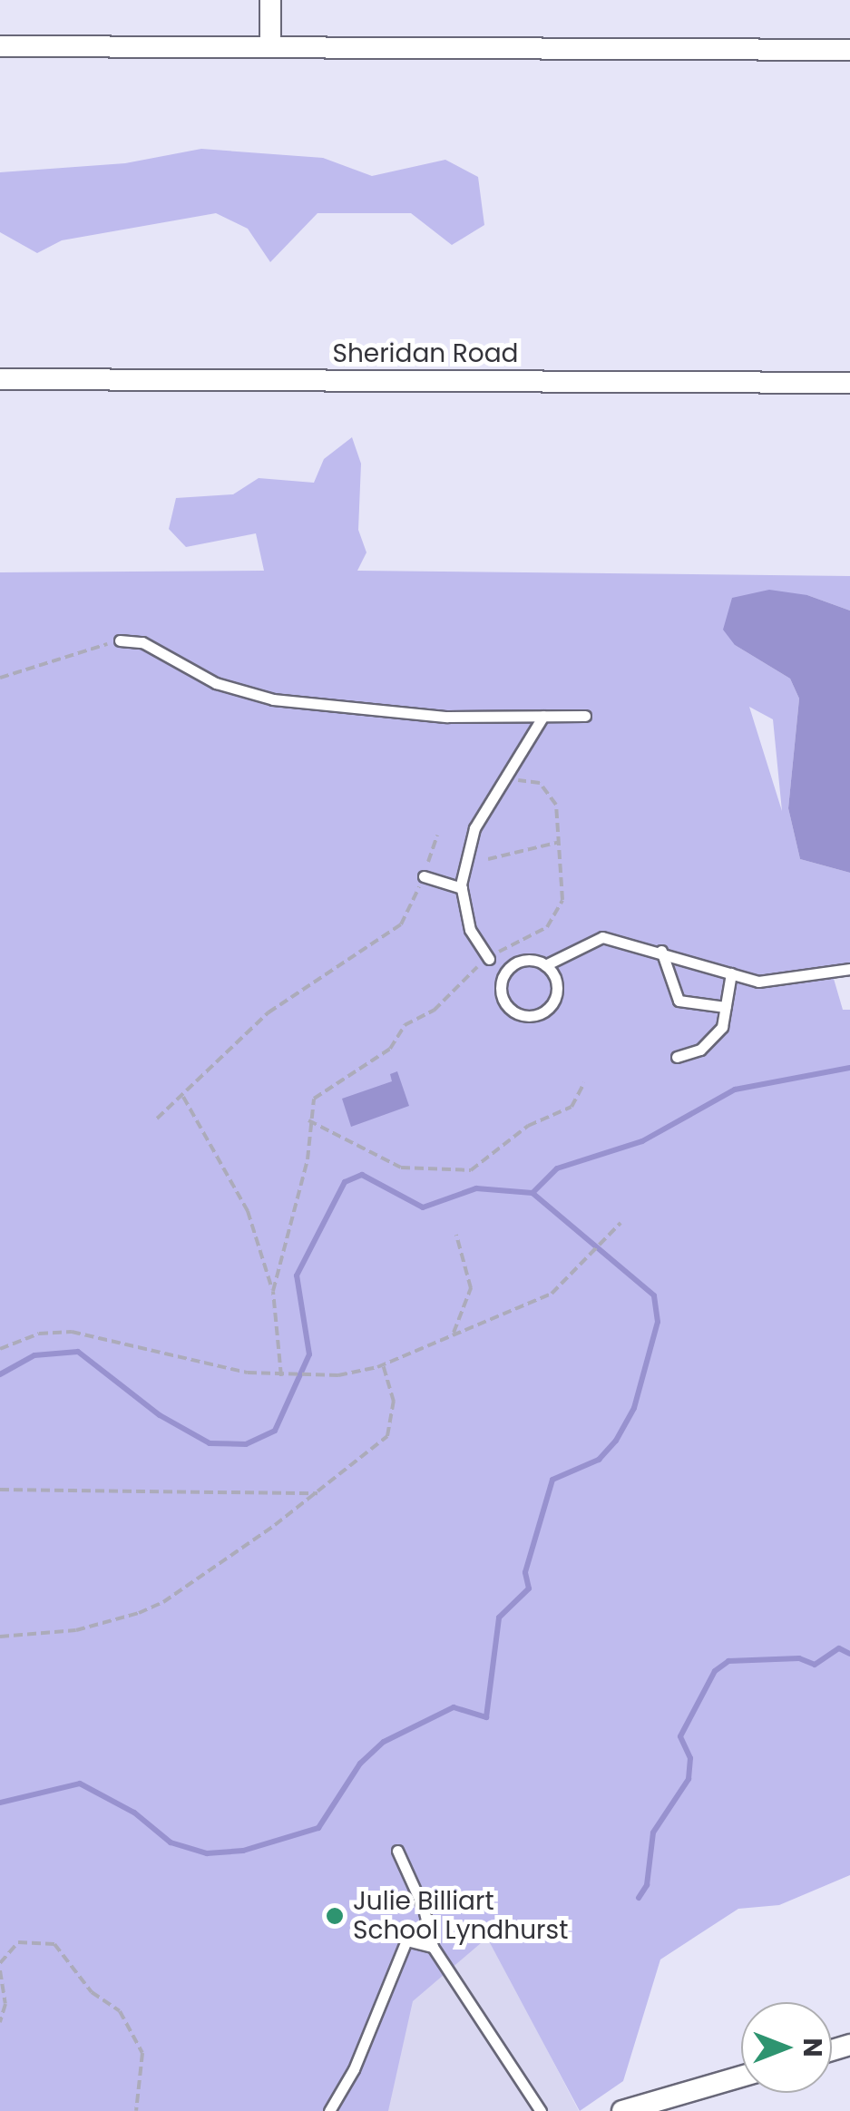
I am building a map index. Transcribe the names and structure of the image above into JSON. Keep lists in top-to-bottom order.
{
  "streets": {
    "street": ["Sheridan Road"]
  },
  "places": ["Julie Billiart School Lyndhurst"],
  "north": "right"
}
